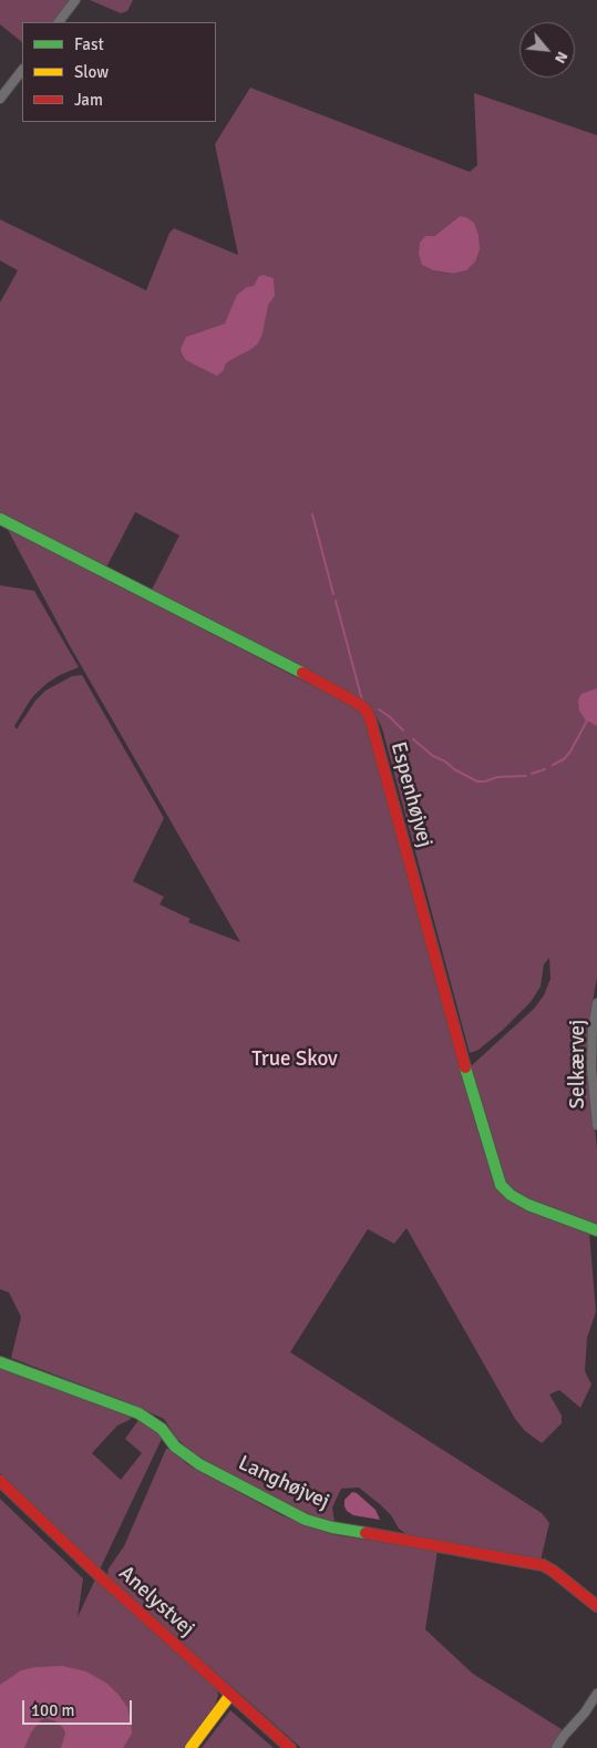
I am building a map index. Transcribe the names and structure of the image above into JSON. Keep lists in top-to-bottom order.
{
  "streets": {
    "street": [
      "Espenhøjvej",
      "Selkærvej",
      "Langhøjvej",
      "Anelystvej"
    ]
  },
  "parks": ["True Skov"],
  "legend": ["Fast", "Slow", "Jam"],
  "scale_bar": "100 m",
  "north": "bottom right"
}
